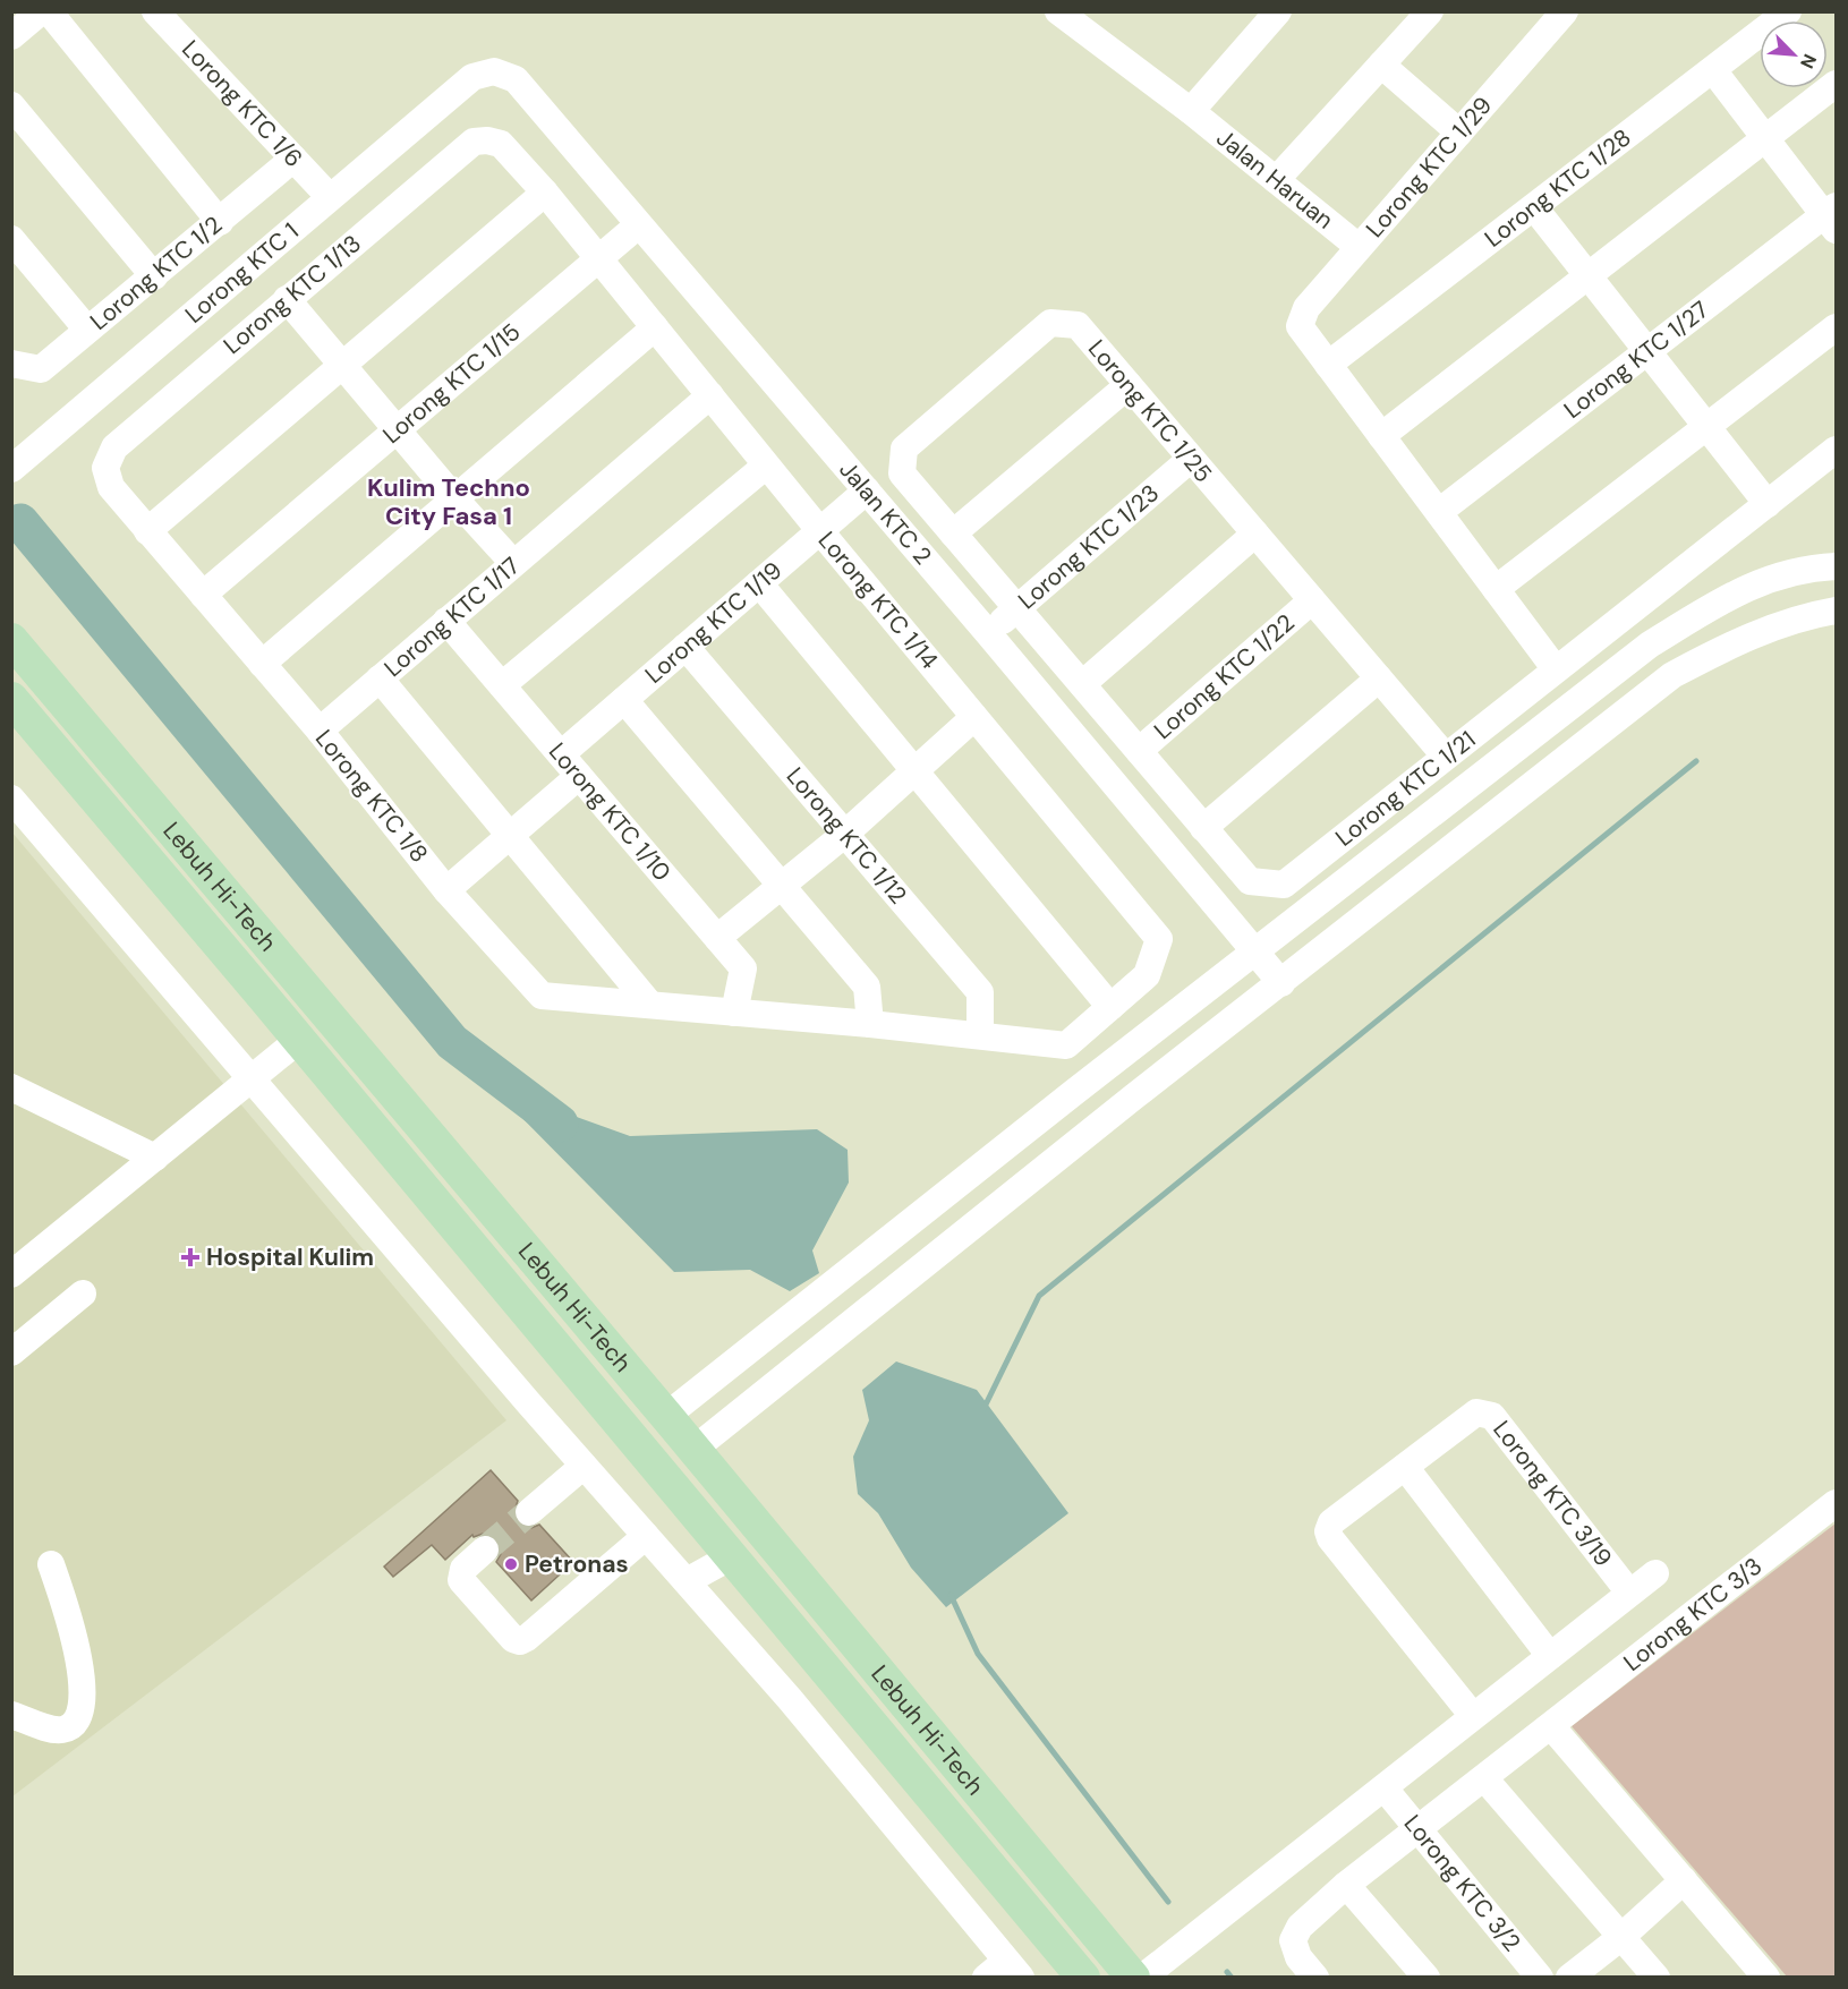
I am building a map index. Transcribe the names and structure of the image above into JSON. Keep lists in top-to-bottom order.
{
  "streets": {
    "main road": ["Lebuh Hi-Tech"],
    "street": [
      "Lorong KTC 1/6",
      "Lorong KTC 1/29",
      "Jalan Haruan",
      "Lorong KTC 1/28",
      "Lorong KTC 1",
      "Lorong KTC 1/2",
      "Lorong KTC 1/13",
      "Lorong KTC 1/27",
      "Lorong KTC 1/15",
      "Lorong KTC 1/25",
      "Jalan KTC 2",
      "Lorong KTC 1/23",
      "Lorong KTC 1/14",
      "Lorong KTC 1/17",
      "Lorong KTC 1/19",
      "Lorong KTC 1/22",
      "Lorong KTC 1/21",
      "Lorong KTC 1/8",
      "Lorong KTC 1/10",
      "Lorong KTC 1/12",
      "Lorong KTC 3/19",
      "Lorong KTC 3/3",
      "Lorong KTC 3/2"
    ]
  },
  "crossings": [
    ["Lorong KTC 1/6", "Lorong KTC 1"],
    ["Lorong KTC 1/6", "Lorong KTC 1/2"],
    ["Lorong KTC 1/29", "Jalan Haruan"],
    ["Lorong KTC 1/29", "Lorong KTC 1/28"],
    ["Lorong KTC 1", "Jalan KTC 2"],
    ["Lorong KTC 1/13", "Lorong KTC 1/15"],
    ["Lorong KTC 1/13", "Lorong KTC 1/14"],
    ["Lorong KTC 1/13", "Lorong KTC 1/8"],
    ["Lorong KTC 1/15", "Jalan KTC 2"],
    ["Lorong KTC 1/15", "Lorong KTC 1/14"],
    ["Lorong KTC 1/15", "Lorong KTC 1/8"],
    ["Lorong KTC 1/25", "Lorong KTC 1/23"],
    ["Lorong KTC 1/25", "Lorong KTC 1/22"],
    ["Lorong KTC 1/25", "Lorong KTC 1/21"],
    ["Jalan KTC 2", "Lorong KTC 1/23"],
    ["Jalan KTC 2", "Lorong KTC 1/19"],
    ["Lorong KTC 1/23", "Lorong KTC 1/21"],
    ["Lorong KTC 1/14", "Lorong KTC 1/17"],
    ["Lorong KTC 1/14", "Lorong KTC 1/19"],
    ["Lorong KTC 1/17", "Lorong KTC 1/8"],
    ["Lorong KTC 1/17", "Lorong KTC 1/10"],
    ["Lorong KTC 1/19", "Lorong KTC 1/10"],
    ["Lorong KTC 1/19", "Lorong KTC 1/12"],
    ["Lorong KTC 1/22", "Lorong KTC 1/21"],
    ["Lorong KTC 3/3", "Lorong KTC 3/2"]
  ],
  "districts": ["Kulim Techno City Fasa 1"],
  "places": {
    "health": ["Hospital Kulim"],
    "other": ["Petronas"]
  },
  "north": "bottom right"
}
